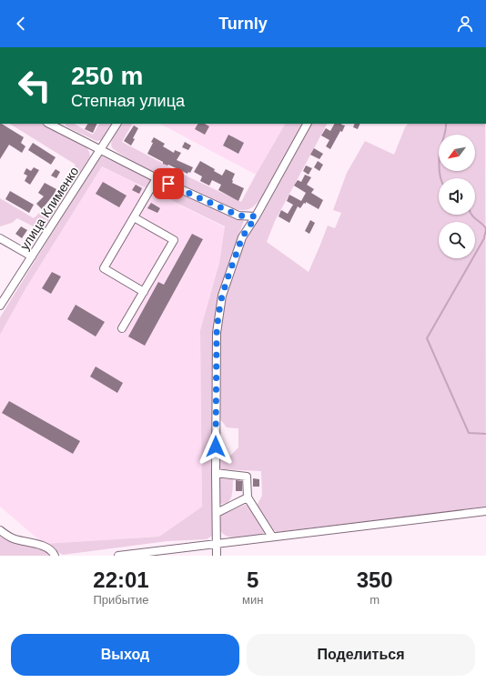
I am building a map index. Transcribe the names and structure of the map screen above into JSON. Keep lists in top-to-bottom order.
{
  "streets": {
    "street": ["улица Клименко"]
  },
  "north": "bottom left",
  "page": {
    "header": "Turnly",
    "turn": ["250 m", "Степная улица"],
    "eta": [
      "22:01",
      "Прибытие",
      "5",
      "мин",
      "350",
      "m"
    ],
    "buttons": ["Выход", "Поделиться"]
  }
}
